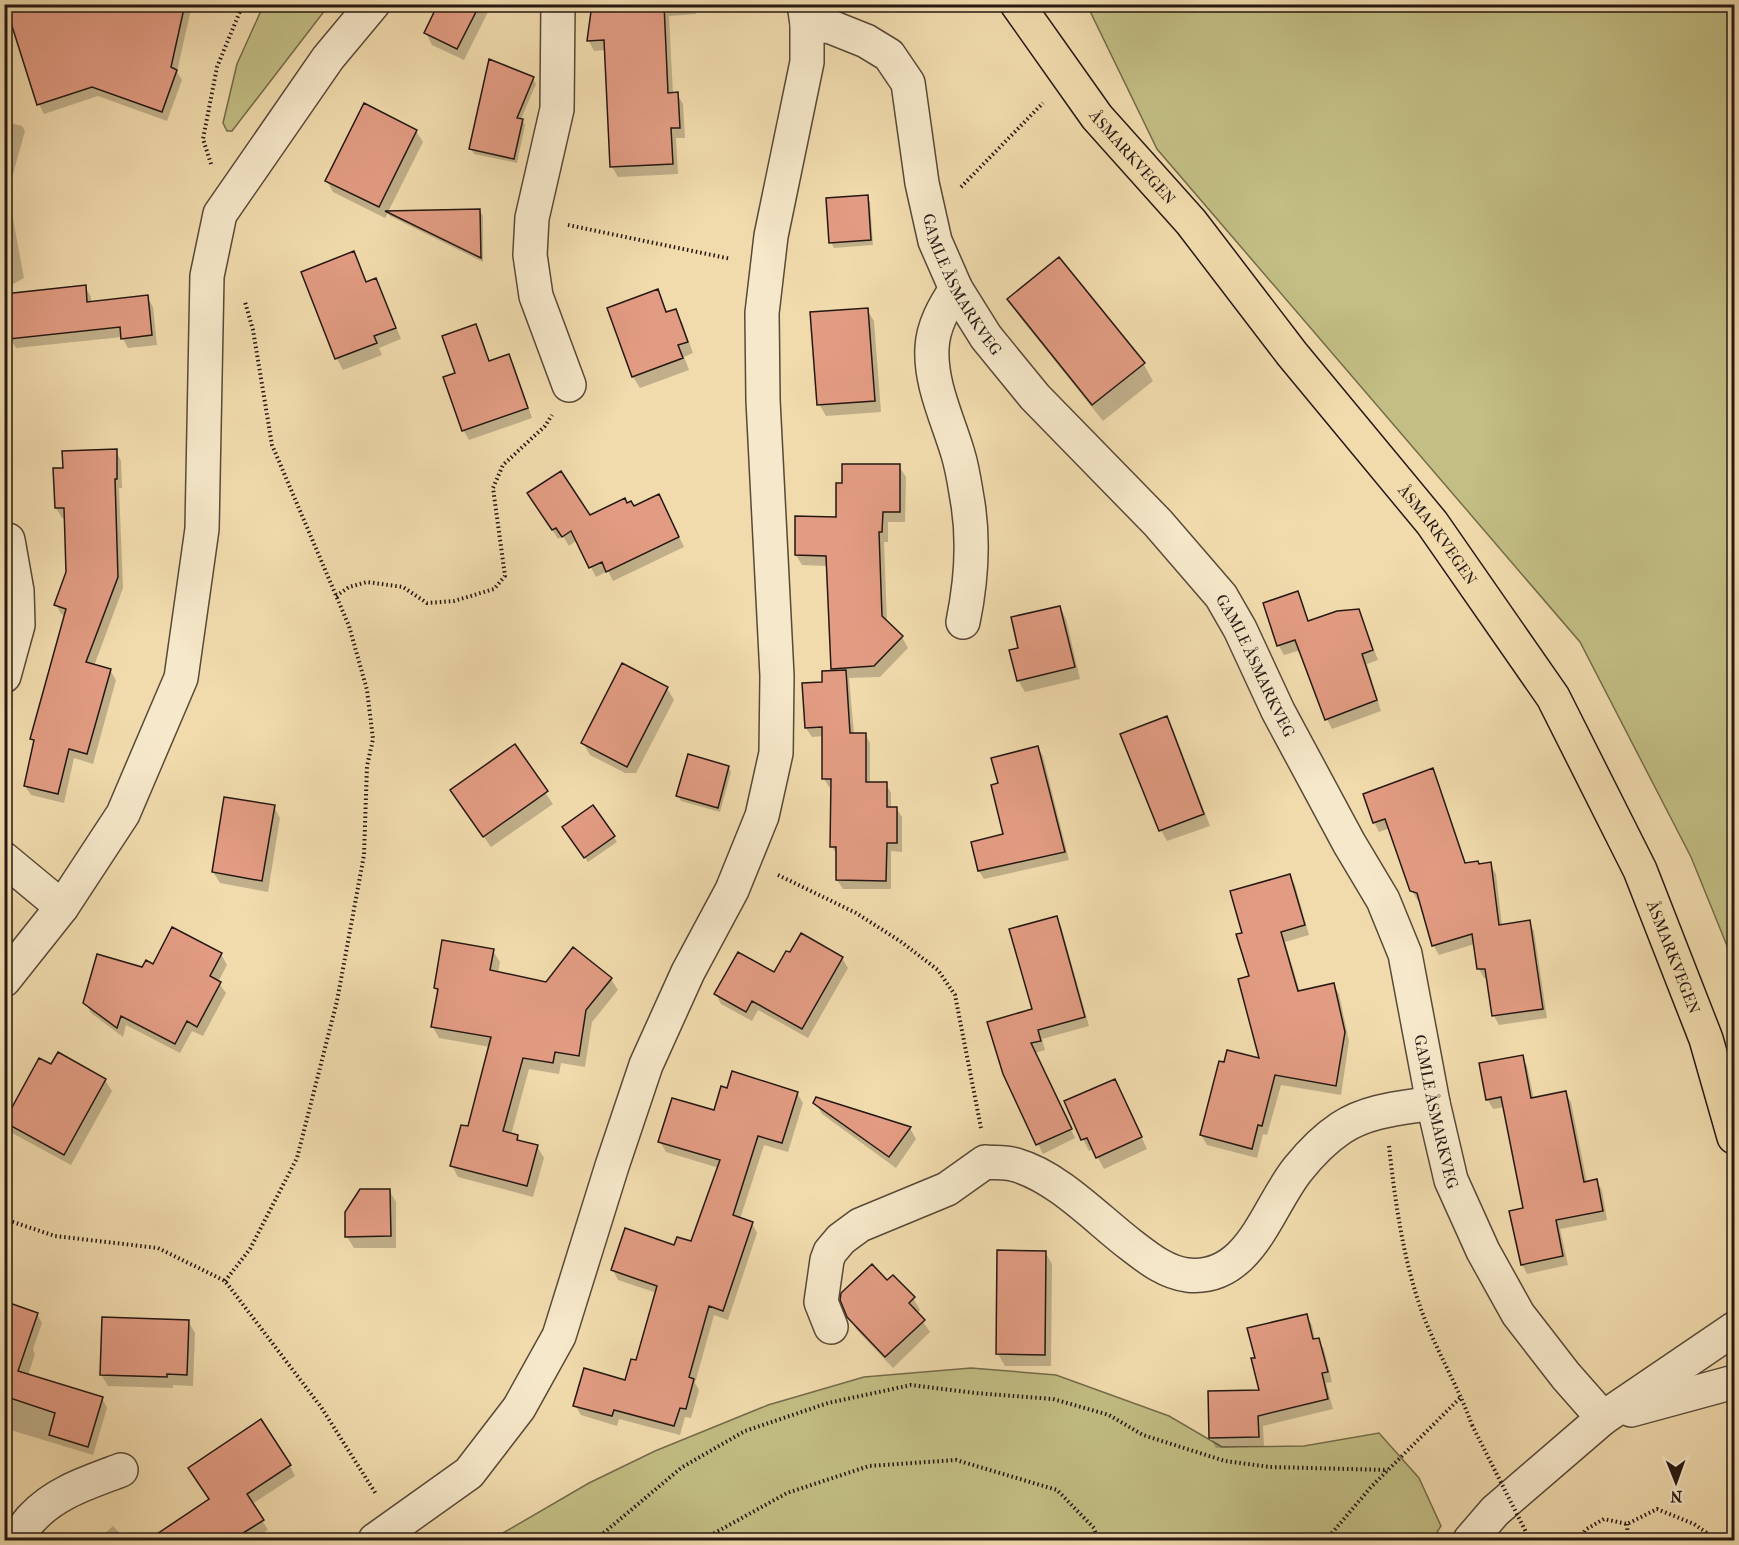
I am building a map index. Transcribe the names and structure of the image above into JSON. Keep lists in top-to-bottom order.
{
  "streets": {
    "main road": ["ÅSMARKVEGEN"],
    "street": ["GAMLE ÅSMARKVEG"]
  },
  "north": "bottom"
}
